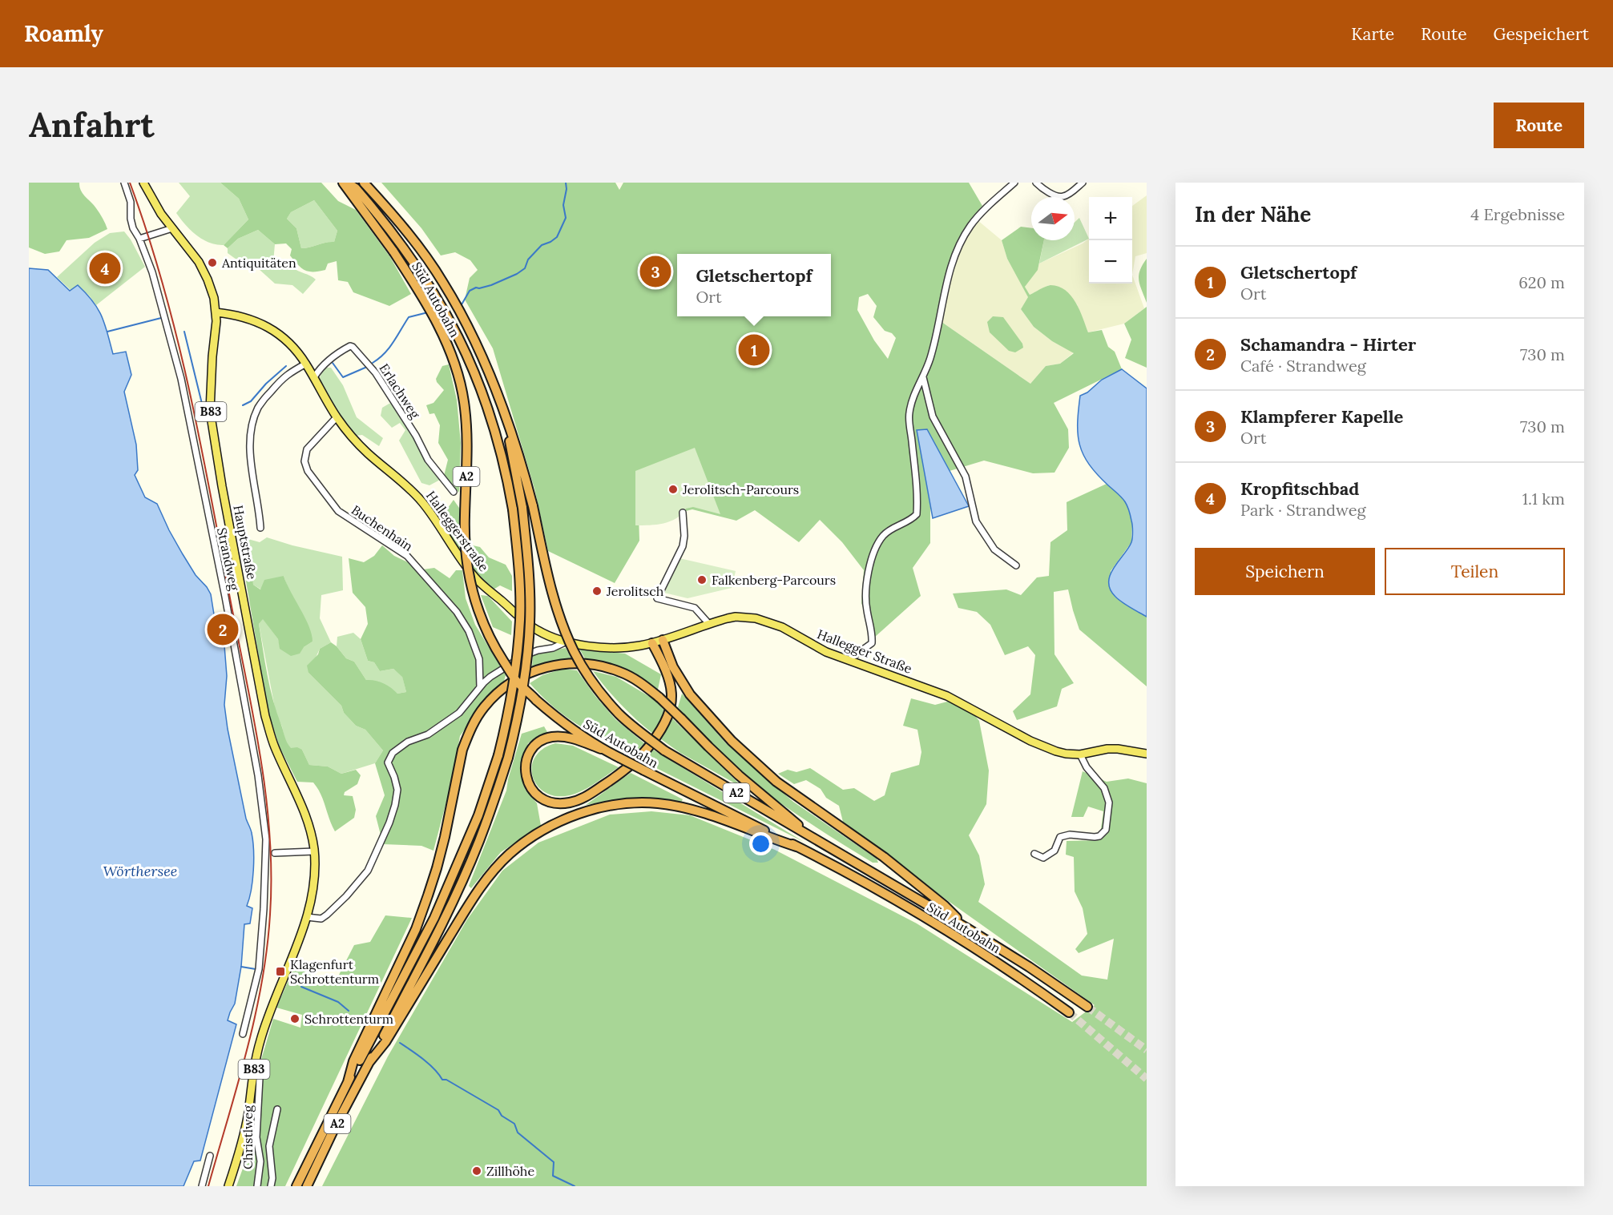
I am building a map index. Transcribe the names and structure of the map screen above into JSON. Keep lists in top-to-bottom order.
{
  "streets": {
    "highway": ["Süd Autobahn", "A2"],
    "main road": [
      "B83",
      "Halleggerstraße",
      "Hauptstraße",
      "Hallegger Straße"
    ],
    "street": [
      "Erlachweg",
      "Buchenhain",
      "Strandweg",
      "Christlweg"
    ]
  },
  "crossings": [
    ["Süd Autobahn", "A2"],
    ["Erlachweg", "Halleggerstraße"],
    ["B83", "Hauptstraße"],
    ["B83", "Christlweg"],
    ["Buchenhain", "Halleggerstraße"],
    ["Halleggerstraße", "Hauptstraße"],
    ["Halleggerstraße", "Hallegger Straße"]
  ],
  "water": ["Wörthersee"],
  "places": {
    "other": [
      "Antiquitäten",
      "Jerolitsch-Parcours",
      "Falkenberg-Parcours",
      "Jerolitsch",
      "Schrottenturm",
      "Zillhöhe"
    ],
    "transit": ["Klagenfurt Schrottenturm"]
  },
  "north": "right",
  "page": {
    "header": "Roamly",
    "nav": ["Karte", "Route", "Gespeichert"],
    "buttons": [
      "Route",
      ["Speichern", "Teilen"]
    ],
    "title": "Anfahrt",
    "heading": ["In der Nähe", "4 Ergebnisse"],
    "map_buttons": ["+", "−"],
    "list": [
      {
        "mark": "1",
        "name": "Gletschertopf",
        "note": "Ort",
        "value": "620 m"
      },
      {
        "mark": "2",
        "name": "Schamandra - Hirter",
        "note": "Café · Strandweg",
        "value": "730 m"
      },
      {
        "mark": "3",
        "name": "Klampferer Kapelle",
        "note": "Ort",
        "value": "730 m"
      },
      {
        "mark": "4",
        "name": "Kropfitschbad",
        "note": "Park · Strandweg",
        "value": "1.1 km"
      }
    ],
    "pins": [
      "4",
      "3",
      "1",
      "2"
    ],
    "popup": ["Gletschertopf", "Ort"]
  }
}
